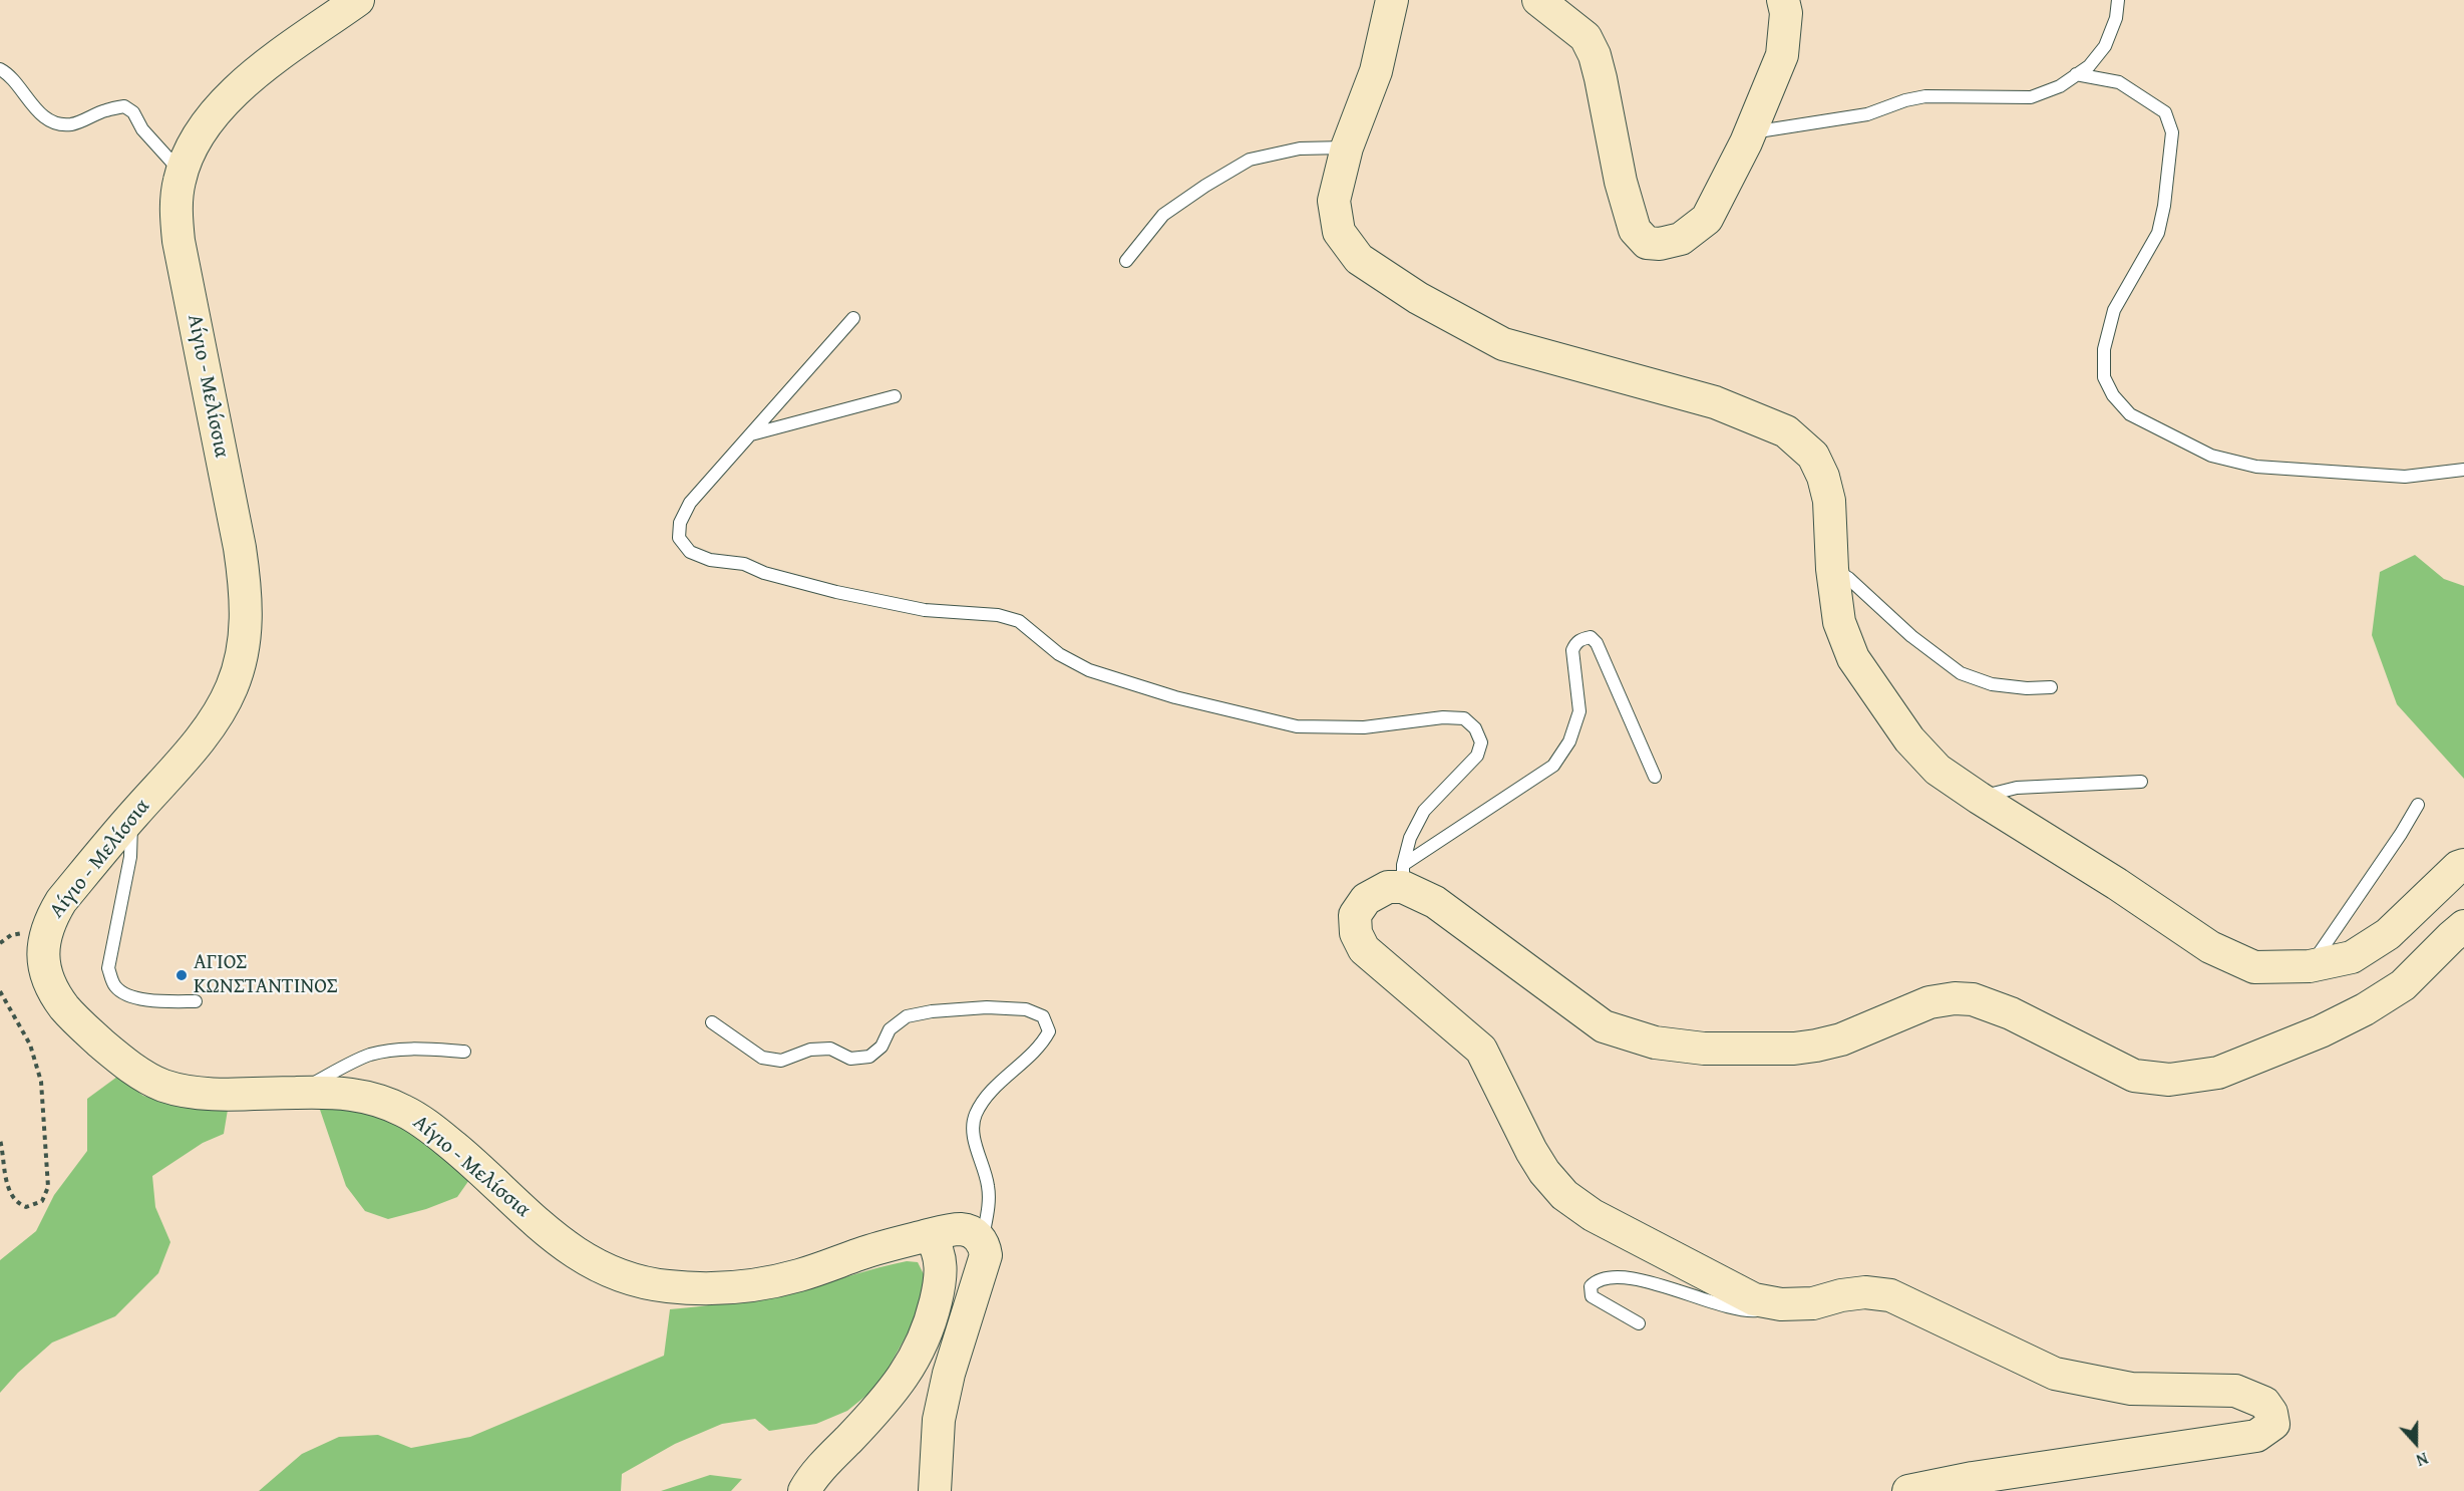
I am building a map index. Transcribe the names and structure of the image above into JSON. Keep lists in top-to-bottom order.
{
  "streets": {
    "main road": ["Αίγιο - Μελίσσια"]
  },
  "places": ["ΑΓΙΟΣ ΚΩΝΣΤΑΝΤΙΝΟΣ"],
  "north": "bottom"
}
